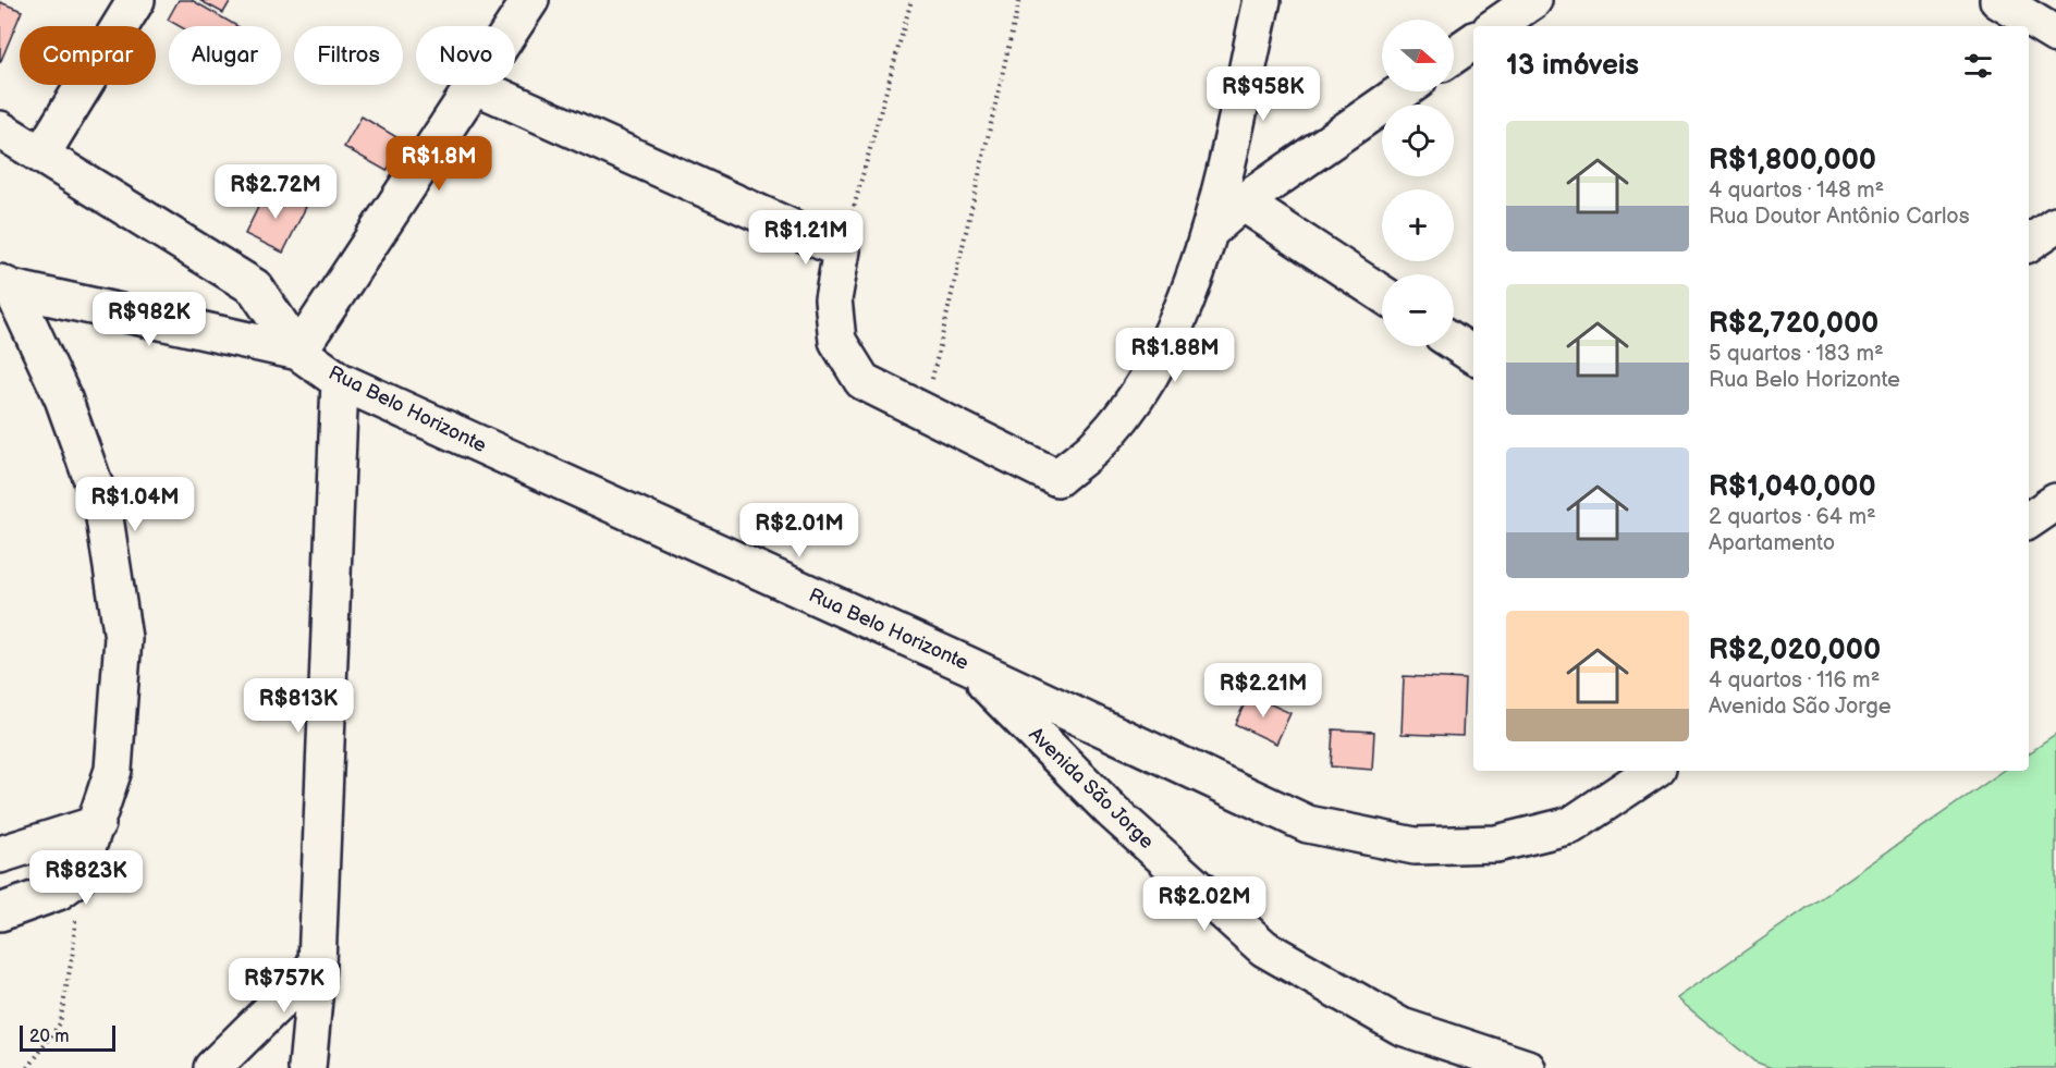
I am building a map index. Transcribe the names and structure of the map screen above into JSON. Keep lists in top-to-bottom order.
{
  "streets": {
    "street": ["Rua Belo Horizonte", "Avenida São Jorge"]
  },
  "crossings": [
    ["Rua Belo Horizonte", "Avenida São Jorge"]
  ],
  "scale_bar": "20 m",
  "north": "right",
  "page": {
    "map_buttons": ["+", "−"],
    "chip": [
      "Comprar",
      "Alugar",
      "Filtros",
      "Novo"
    ],
    "heading": "13 imóveis",
    "price": [
      "R$958K",
      "R$1.8M",
      "R$2.72M",
      "R$1.21M",
      "R$982K",
      "R$1.88M",
      "R$1.04M",
      "R$2.01M",
      "R$2.21M",
      "R$813K",
      "R$823K",
      "R$2.02M",
      "R$757K"
    ],
    "list": [
      {
        "name": "R$1,800,000",
        "note": "4 quartos · 148 m² · Rua Doutor Antônio Carlos"
      },
      {
        "name": "R$2,720,000",
        "note": "5 quartos · 183 m² · Rua Belo Horizonte"
      },
      {
        "name": "R$1,040,000",
        "note": "2 quartos · 64 m² · Apartamento"
      },
      {
        "name": "R$2,020,000",
        "note": "4 quartos · 116 m² · Avenida São Jorge"
      }
    ],
    "scale": "20 m"
  }
}
